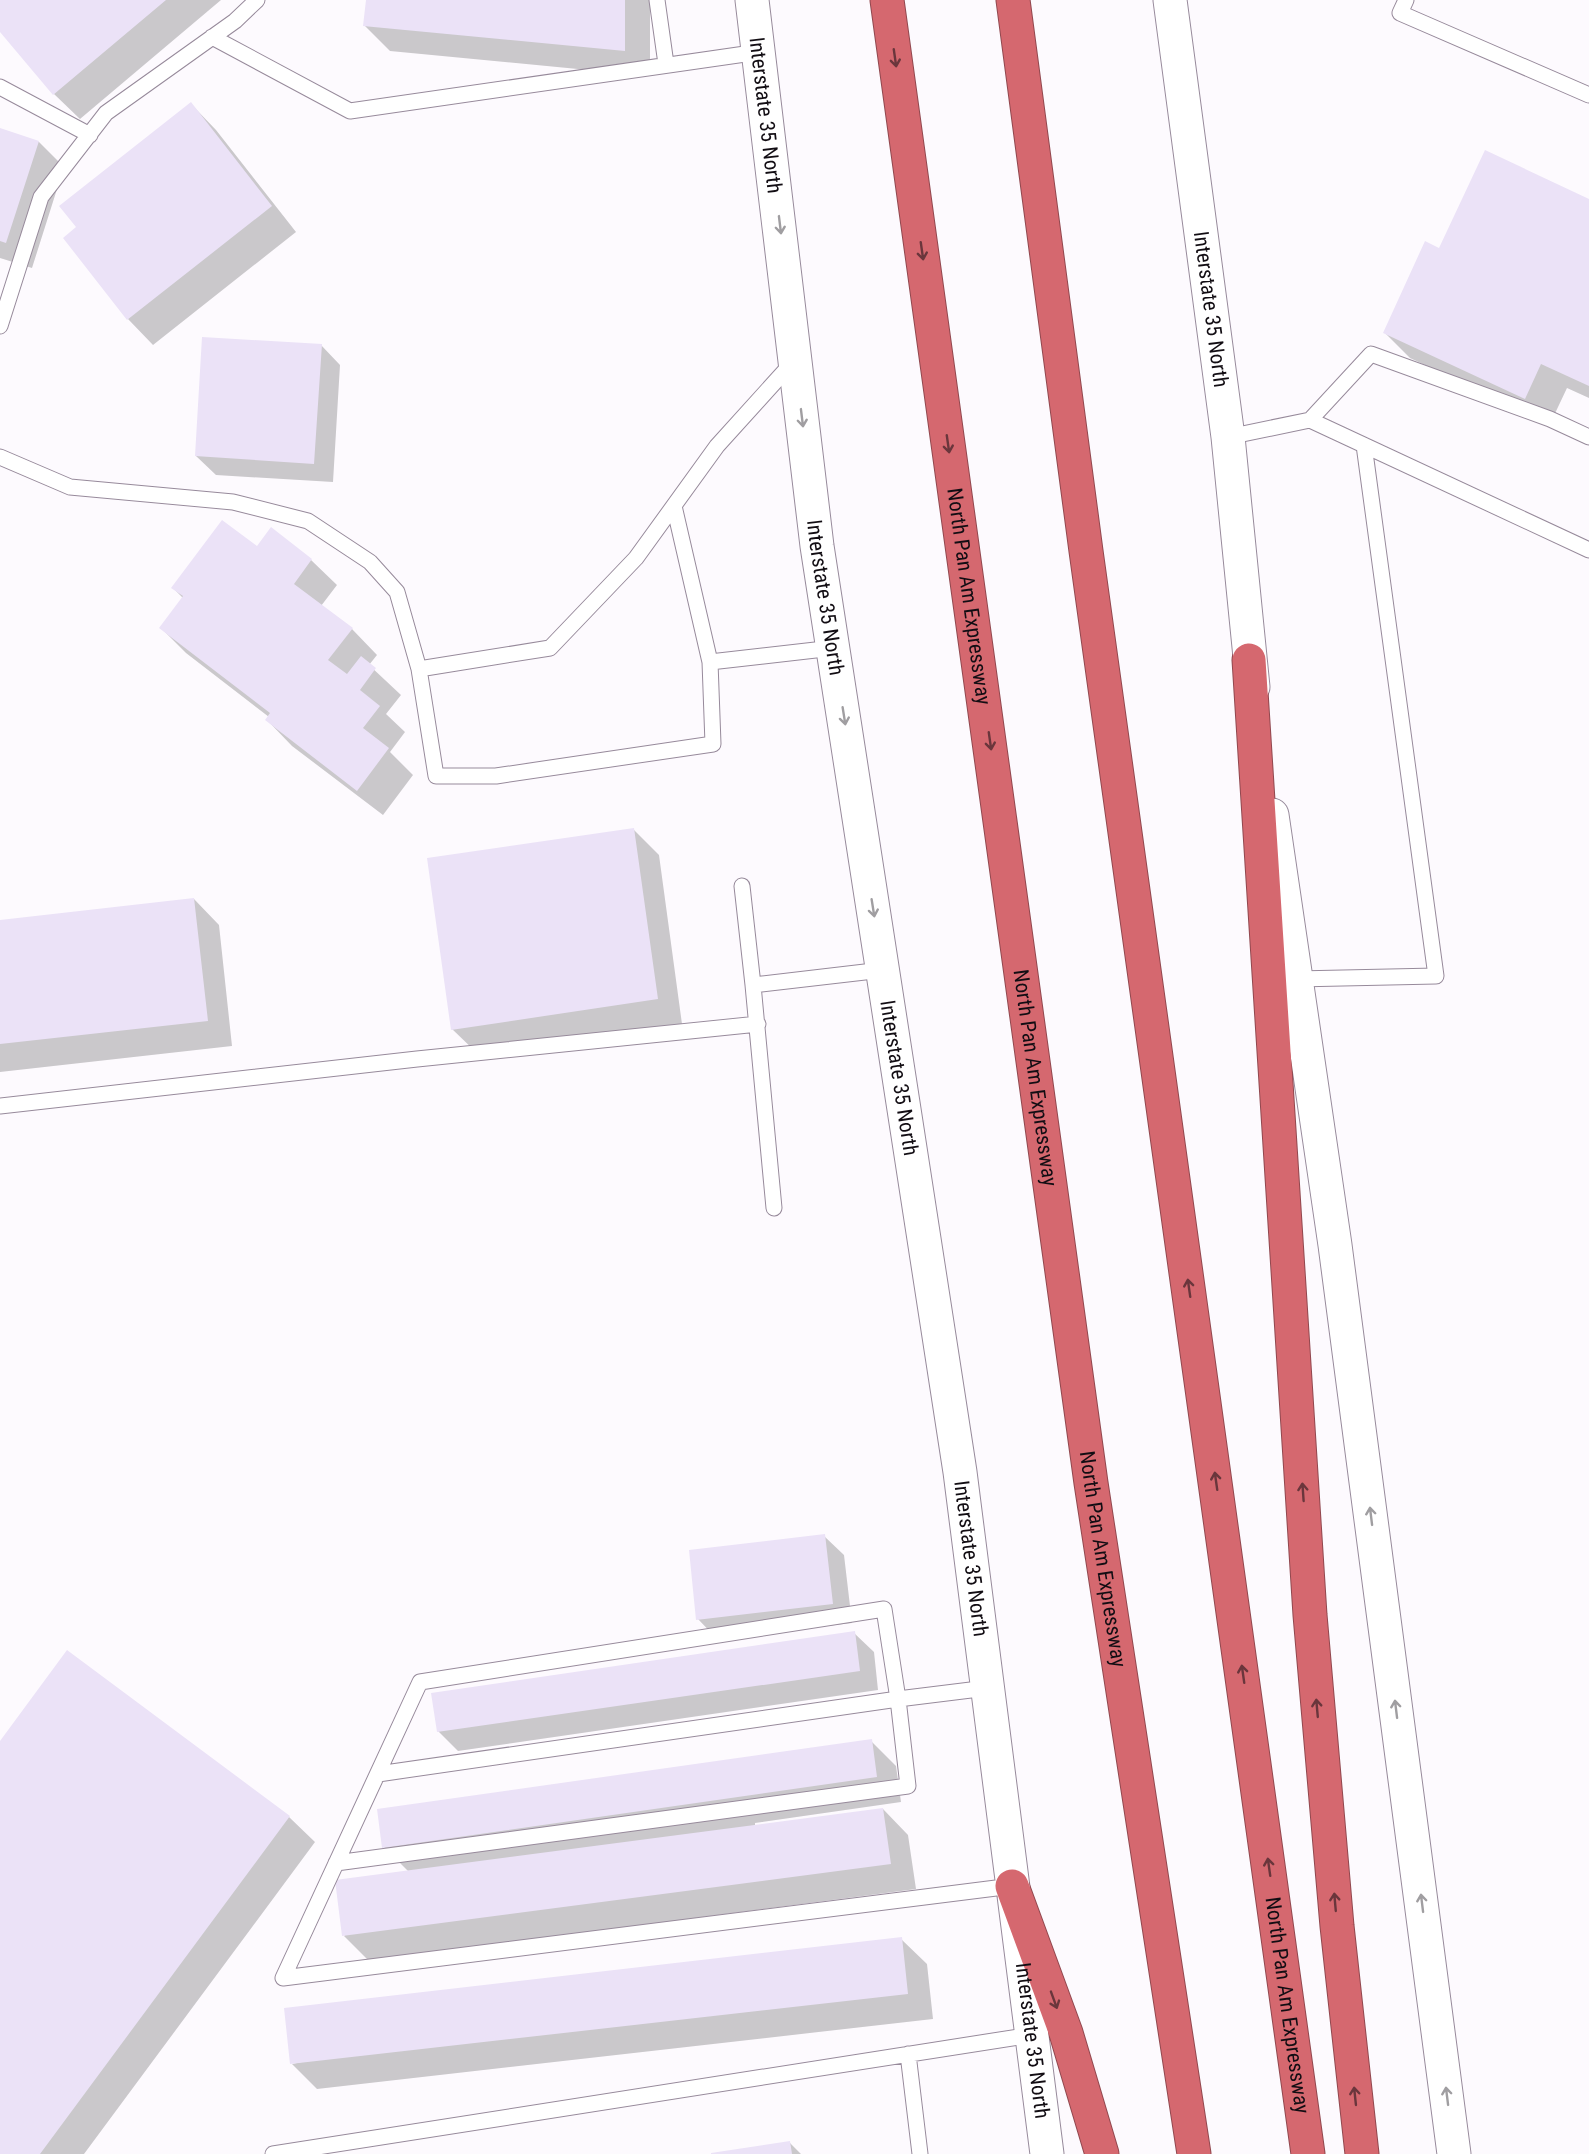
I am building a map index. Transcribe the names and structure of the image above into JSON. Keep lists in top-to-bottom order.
{
  "streets": {
    "highway": ["North Pan Am Expressway"],
    "main road": ["Interstate 35 North"]
  }
}
